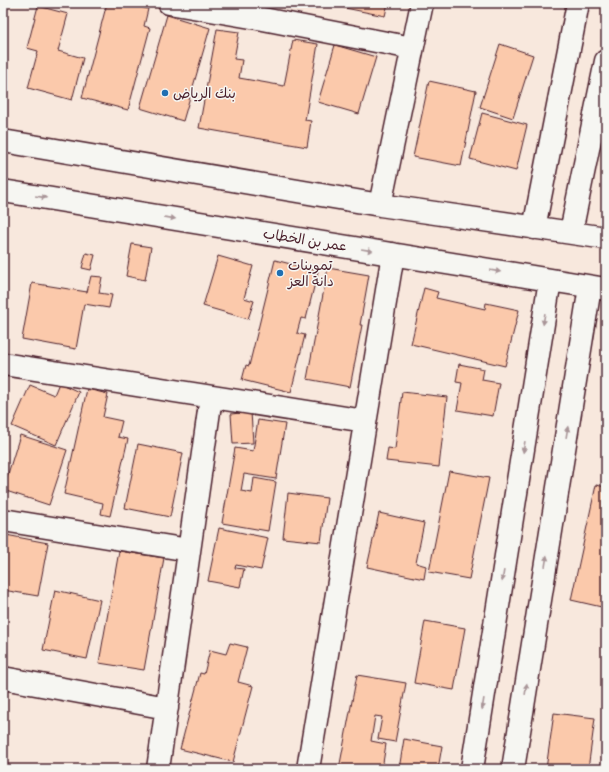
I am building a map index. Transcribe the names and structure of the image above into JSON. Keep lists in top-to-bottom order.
{
  "streets": {
    "street": ["عمر بن الخطاب"]
  },
  "places": ["بنك الرياض", "تموينات دانة العز"]
}
